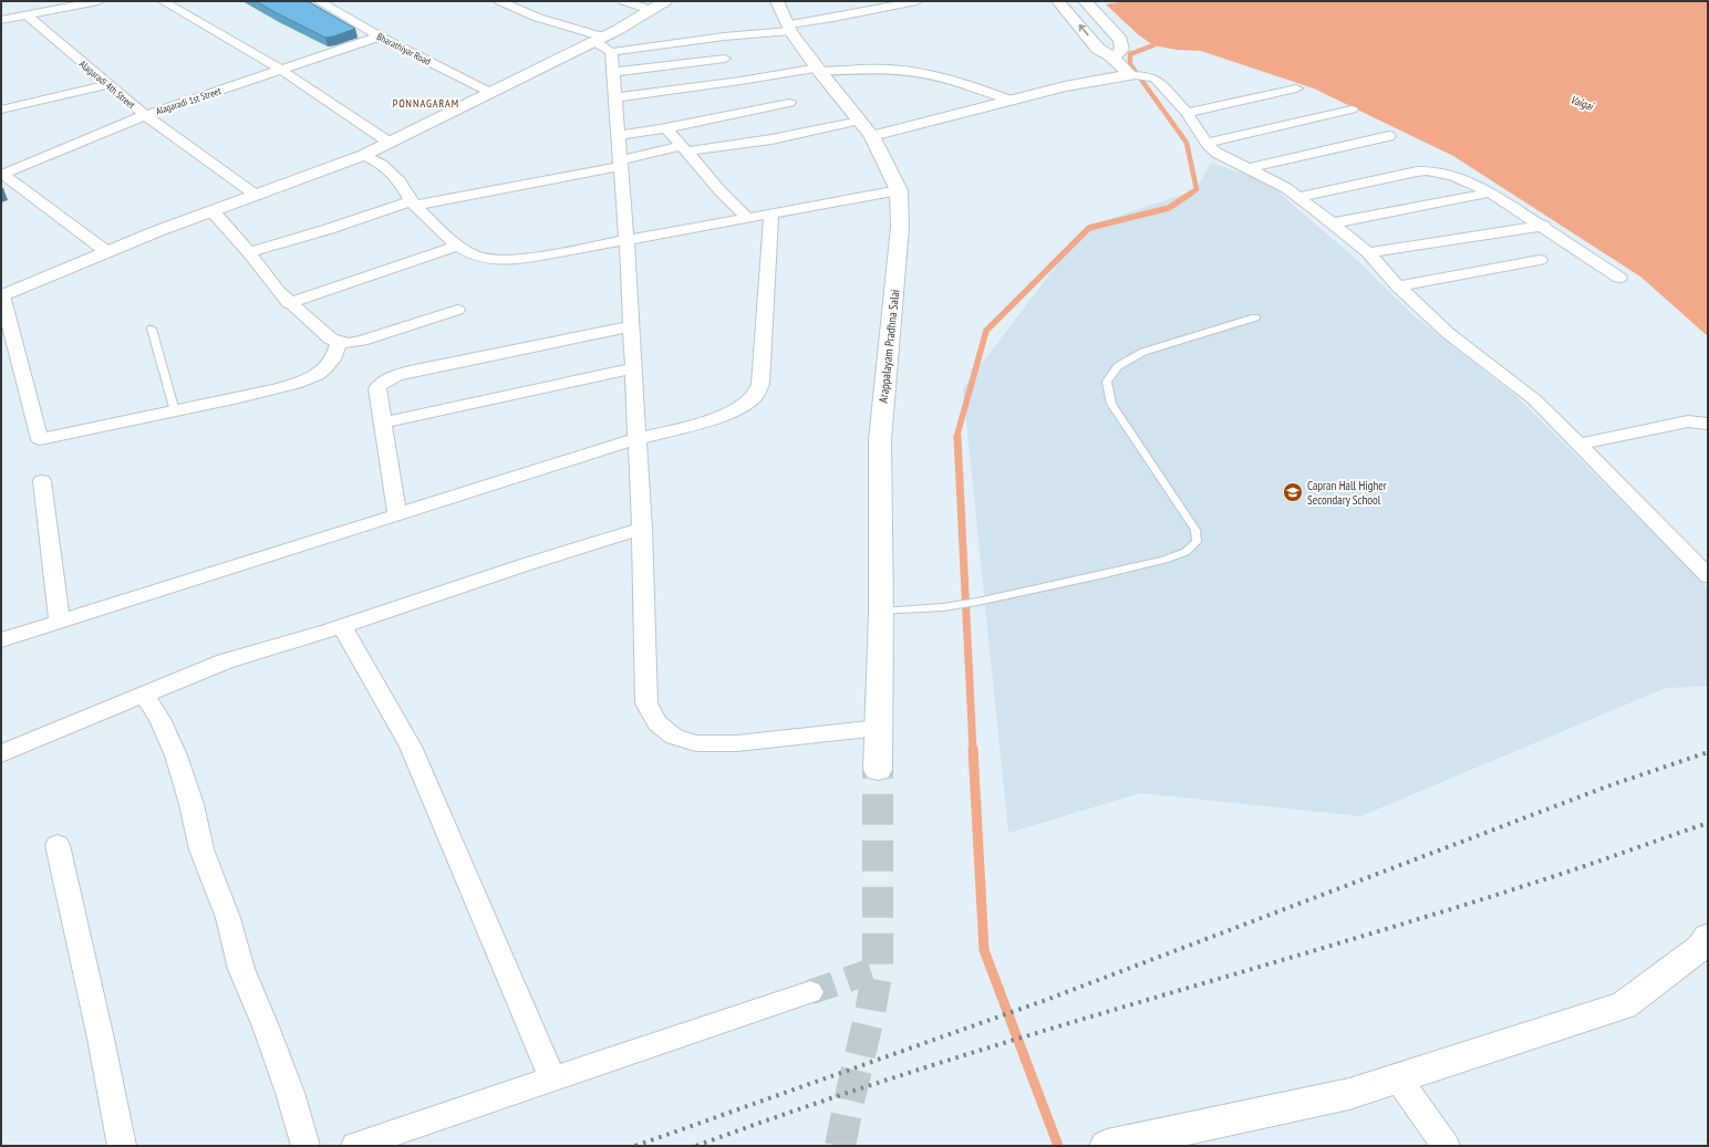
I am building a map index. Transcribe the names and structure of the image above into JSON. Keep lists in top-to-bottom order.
{
  "streets": {
    "street": [
      "Bharathiyar Road",
      "Alagaradi 4th Street",
      "Alagaradi 1st Street",
      "Arappalayam Pradhna Salai"
    ]
  },
  "crossings": [
    ["Bharathiyar Road", "Alagaradi 1st Street"],
    ["Alagaradi 4th Street", "Alagaradi 1st Street"]
  ],
  "districts": ["PONNAGARAM"],
  "water": ["Vaigai"],
  "places": {
    "school or university": ["Capran Hall Higher Secondary School"]
  }
}
